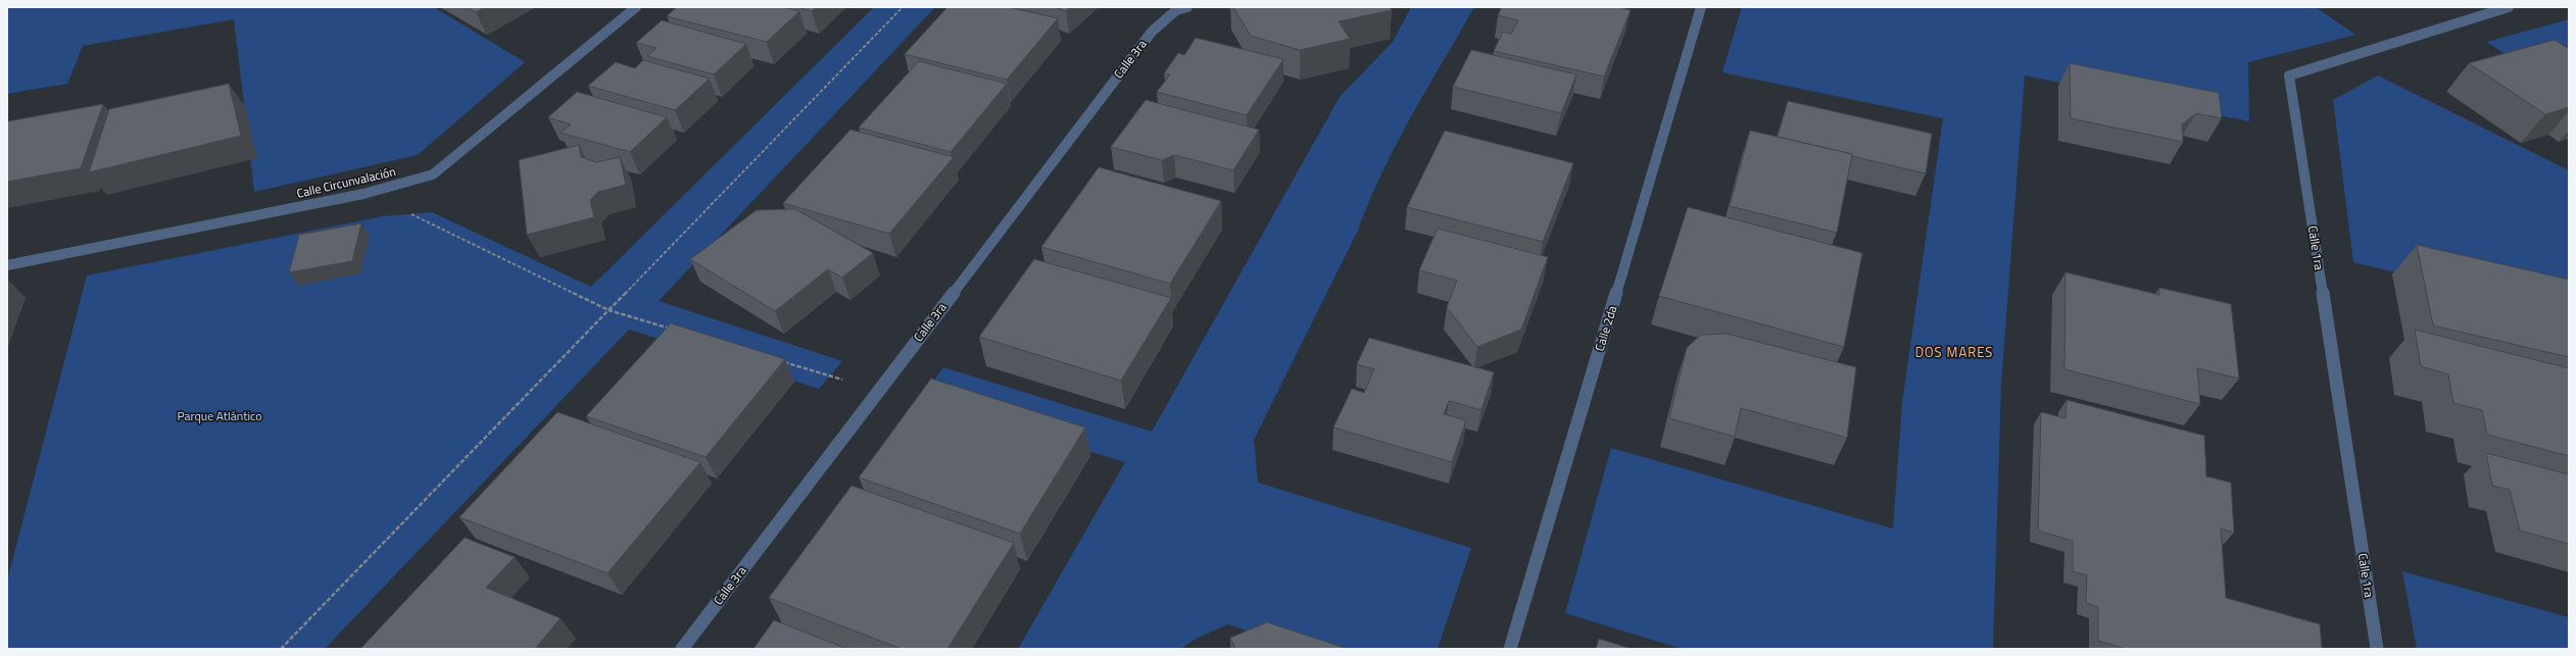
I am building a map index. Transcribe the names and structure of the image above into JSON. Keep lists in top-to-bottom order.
{
  "streets": {
    "street": [
      "Calle 3ra",
      "Calle Circunvalación",
      "Calle 1ra",
      "Calle 2da"
    ]
  },
  "districts": ["DOS MARES"],
  "parks": ["Parque Atlántico"]
}
